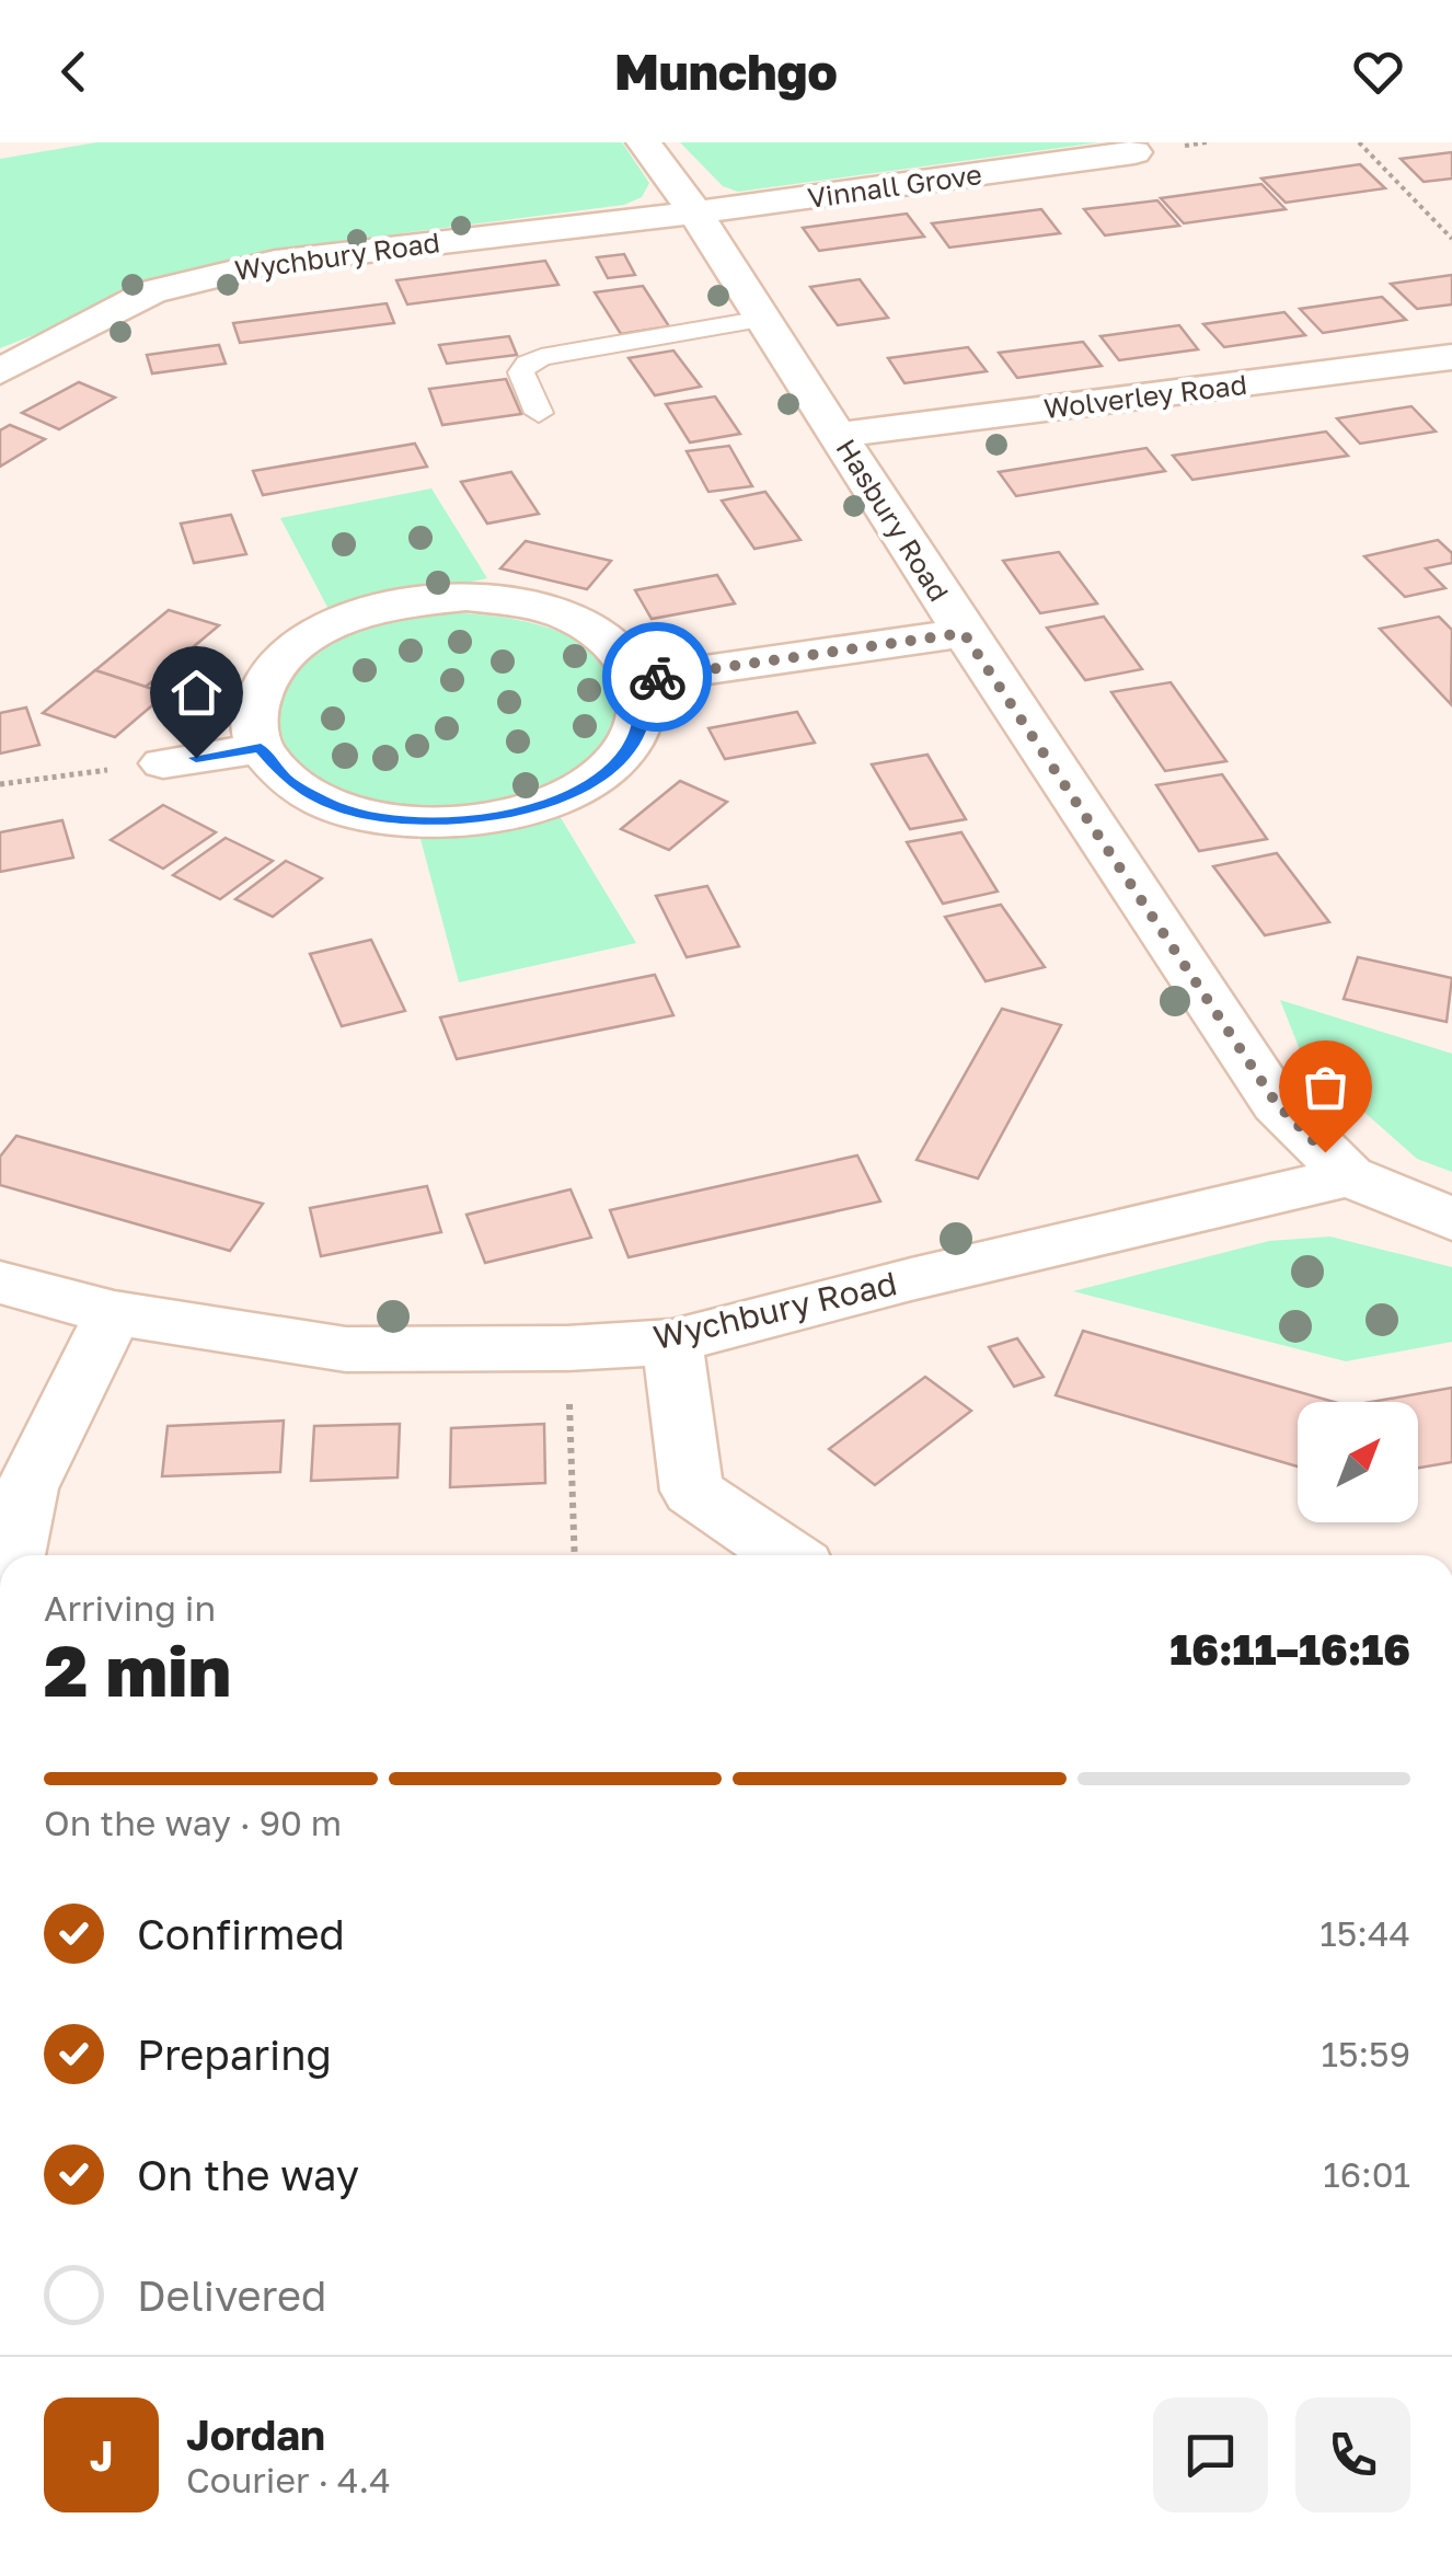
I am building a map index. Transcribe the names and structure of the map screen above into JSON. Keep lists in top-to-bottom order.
{
  "streets": {
    "street": [
      "Vinnall Grove",
      "Wychbury Road",
      "Wolverley Road",
      "Hasbury Road"
    ]
  },
  "crossings": [
    ["Vinnall Grove", "Wychbury Road"],
    ["Vinnall Grove", "Hasbury Road"],
    ["Wychbury Road", "Hasbury Road"],
    ["Wolverley Road", "Hasbury Road"]
  ],
  "north": "top right",
  "page": {
    "header": "Munchgo",
    "heading": ["2 min", "Arriving in", "16:11–16:16"],
    "panel": ["Jordan", "Courier · 4.4"],
    "bar": "On the way · 90 m",
    "list": [
      ["Confirmed", "15:44"],
      ["Preparing", "15:59"],
      ["On the way", "16:01"],
      "Delivered"
    ],
    "round": "J"
  }
}
